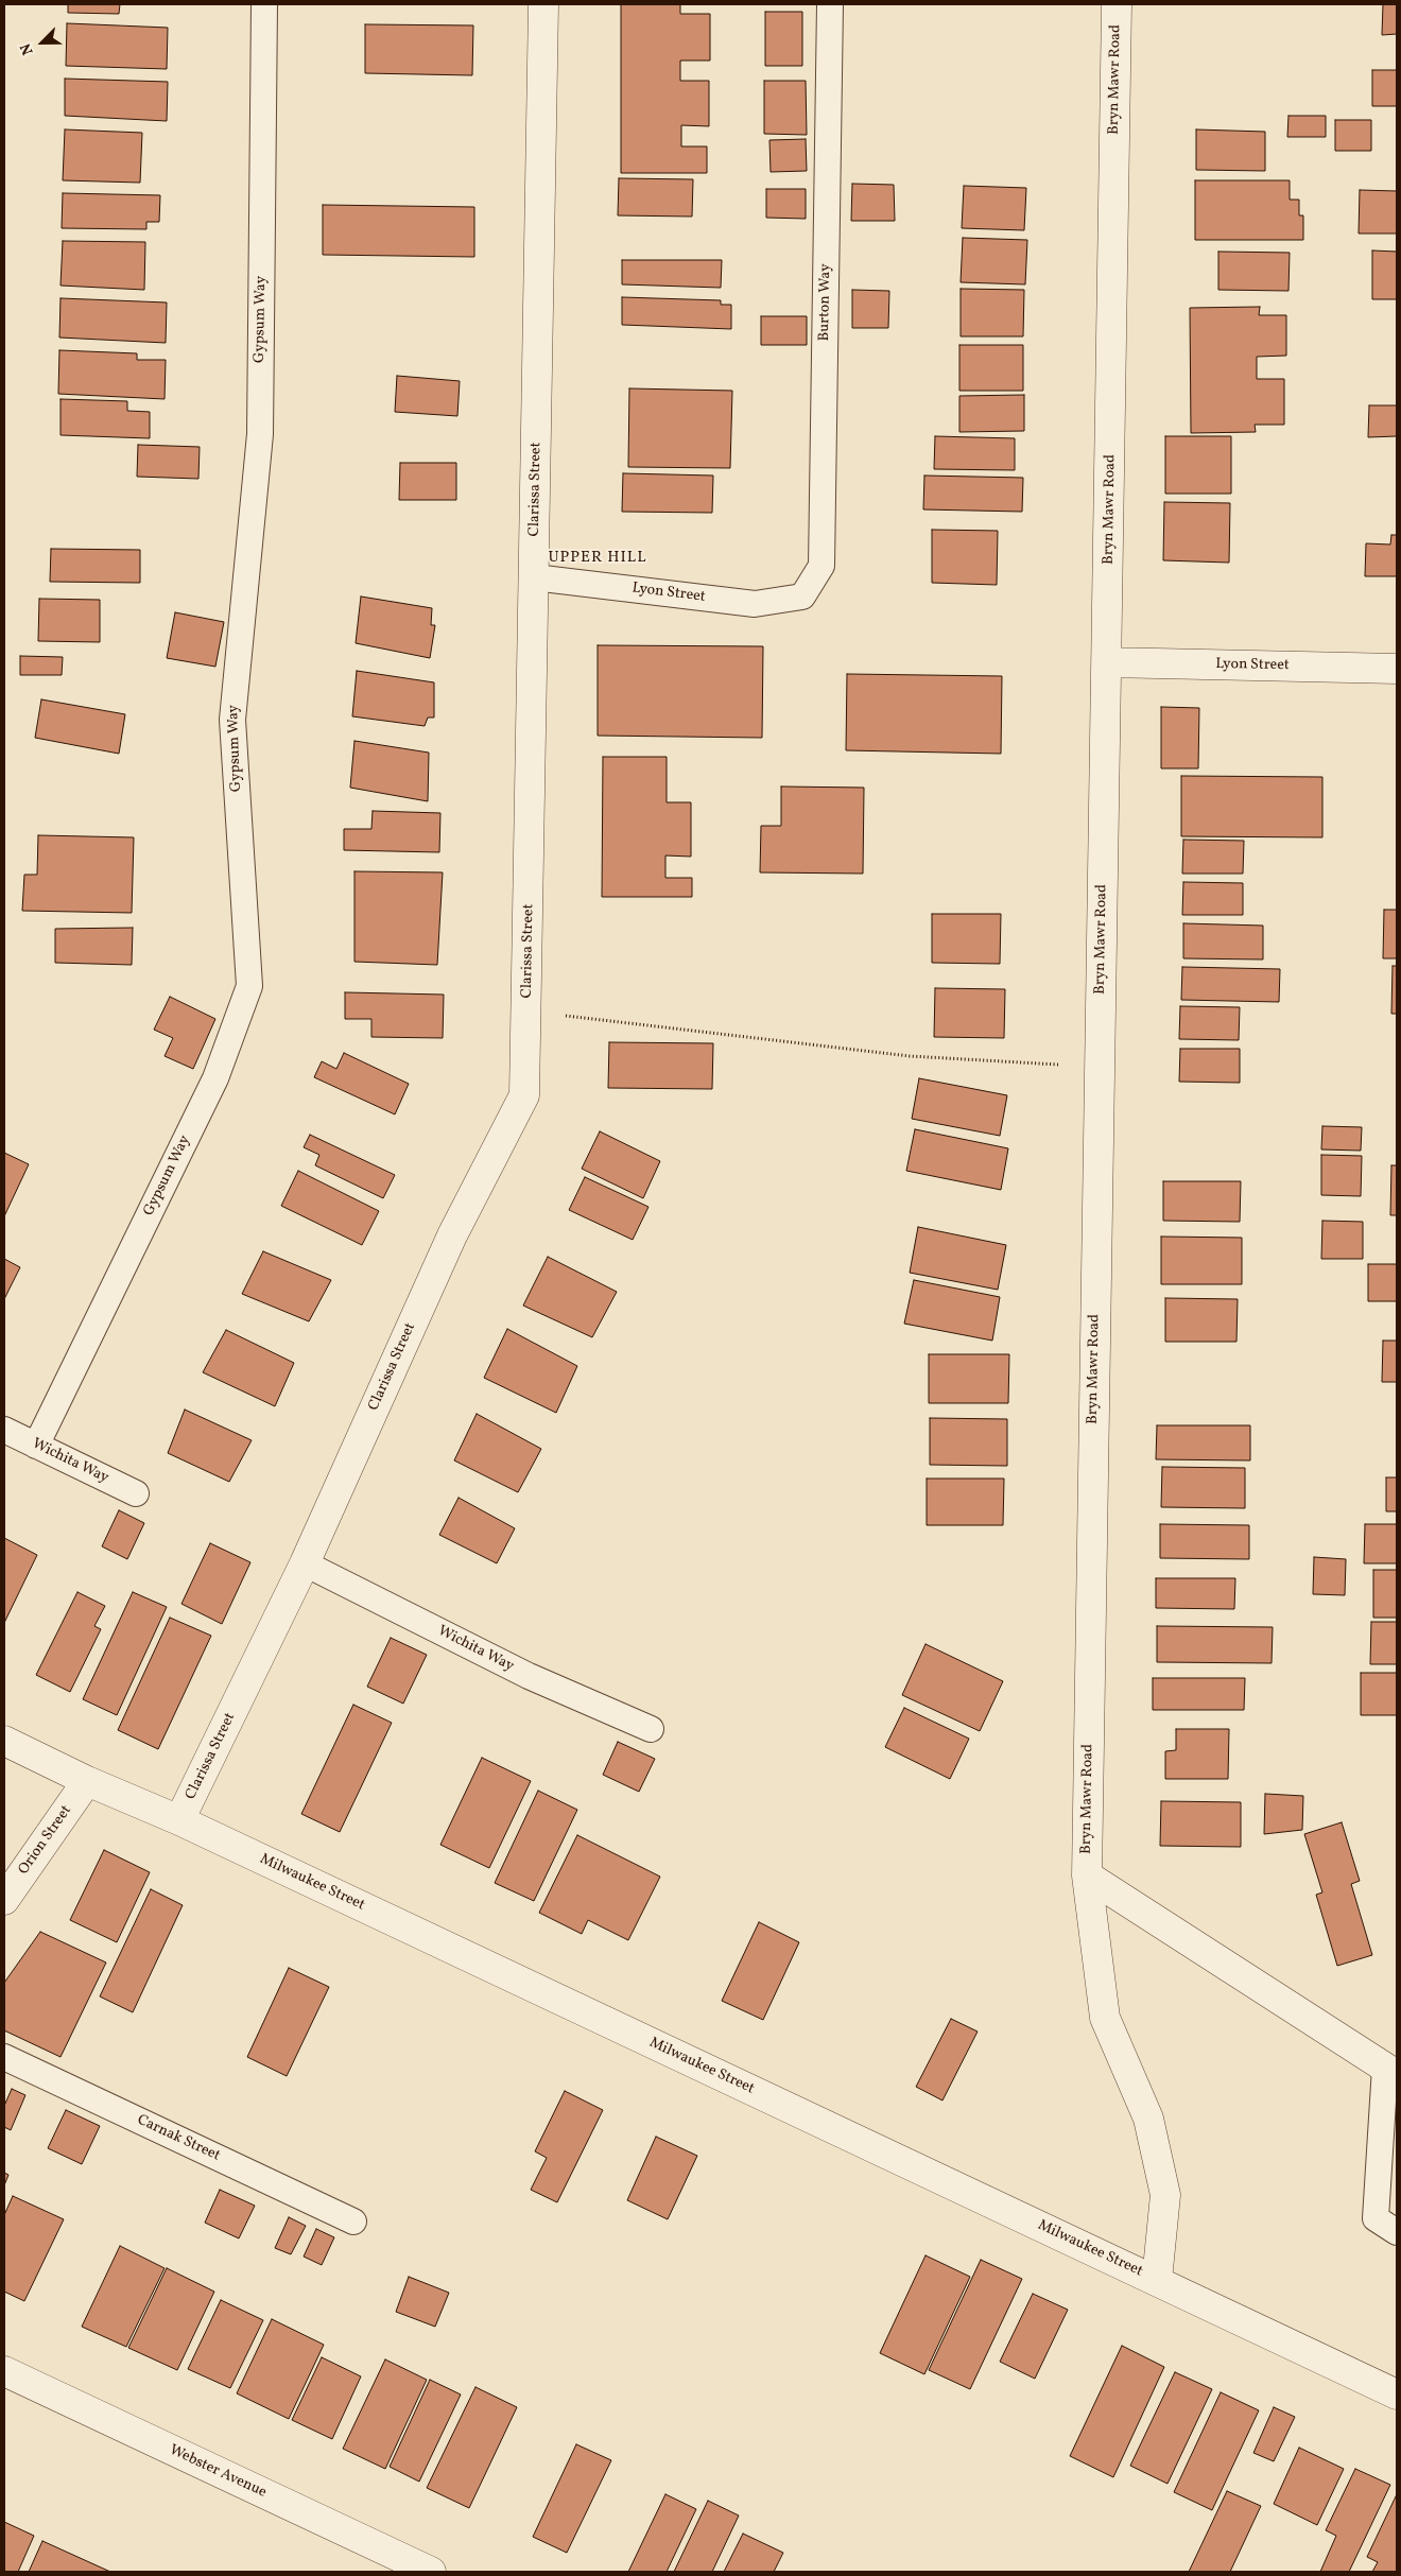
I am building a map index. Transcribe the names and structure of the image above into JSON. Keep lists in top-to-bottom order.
{
  "streets": {
    "street": [
      "Bryn Mawr Road",
      "Clarissa Street",
      "Lyon Street",
      "Orion Street",
      "Milwaukee Street",
      "Webster Avenue"
    ],
    "lane": [
      "Burton Way",
      "Gypsum Way",
      "Wichita Way",
      "Carnak Street"
    ]
  },
  "crossings": [
    ["Bryn Mawr Road", "Lyon Street"],
    ["Bryn Mawr Road", "Milwaukee Street"],
    ["Burton Way", "Lyon Street"],
    ["Gypsum Way", "Wichita Way"],
    ["Clarissa Street", "Lyon Street"],
    ["Clarissa Street", "Wichita Way"],
    ["Clarissa Street", "Milwaukee Street"],
    ["Orion Street", "Milwaukee Street"]
  ],
  "districts": ["UPPER HILL"],
  "north": "bottom left"
}
